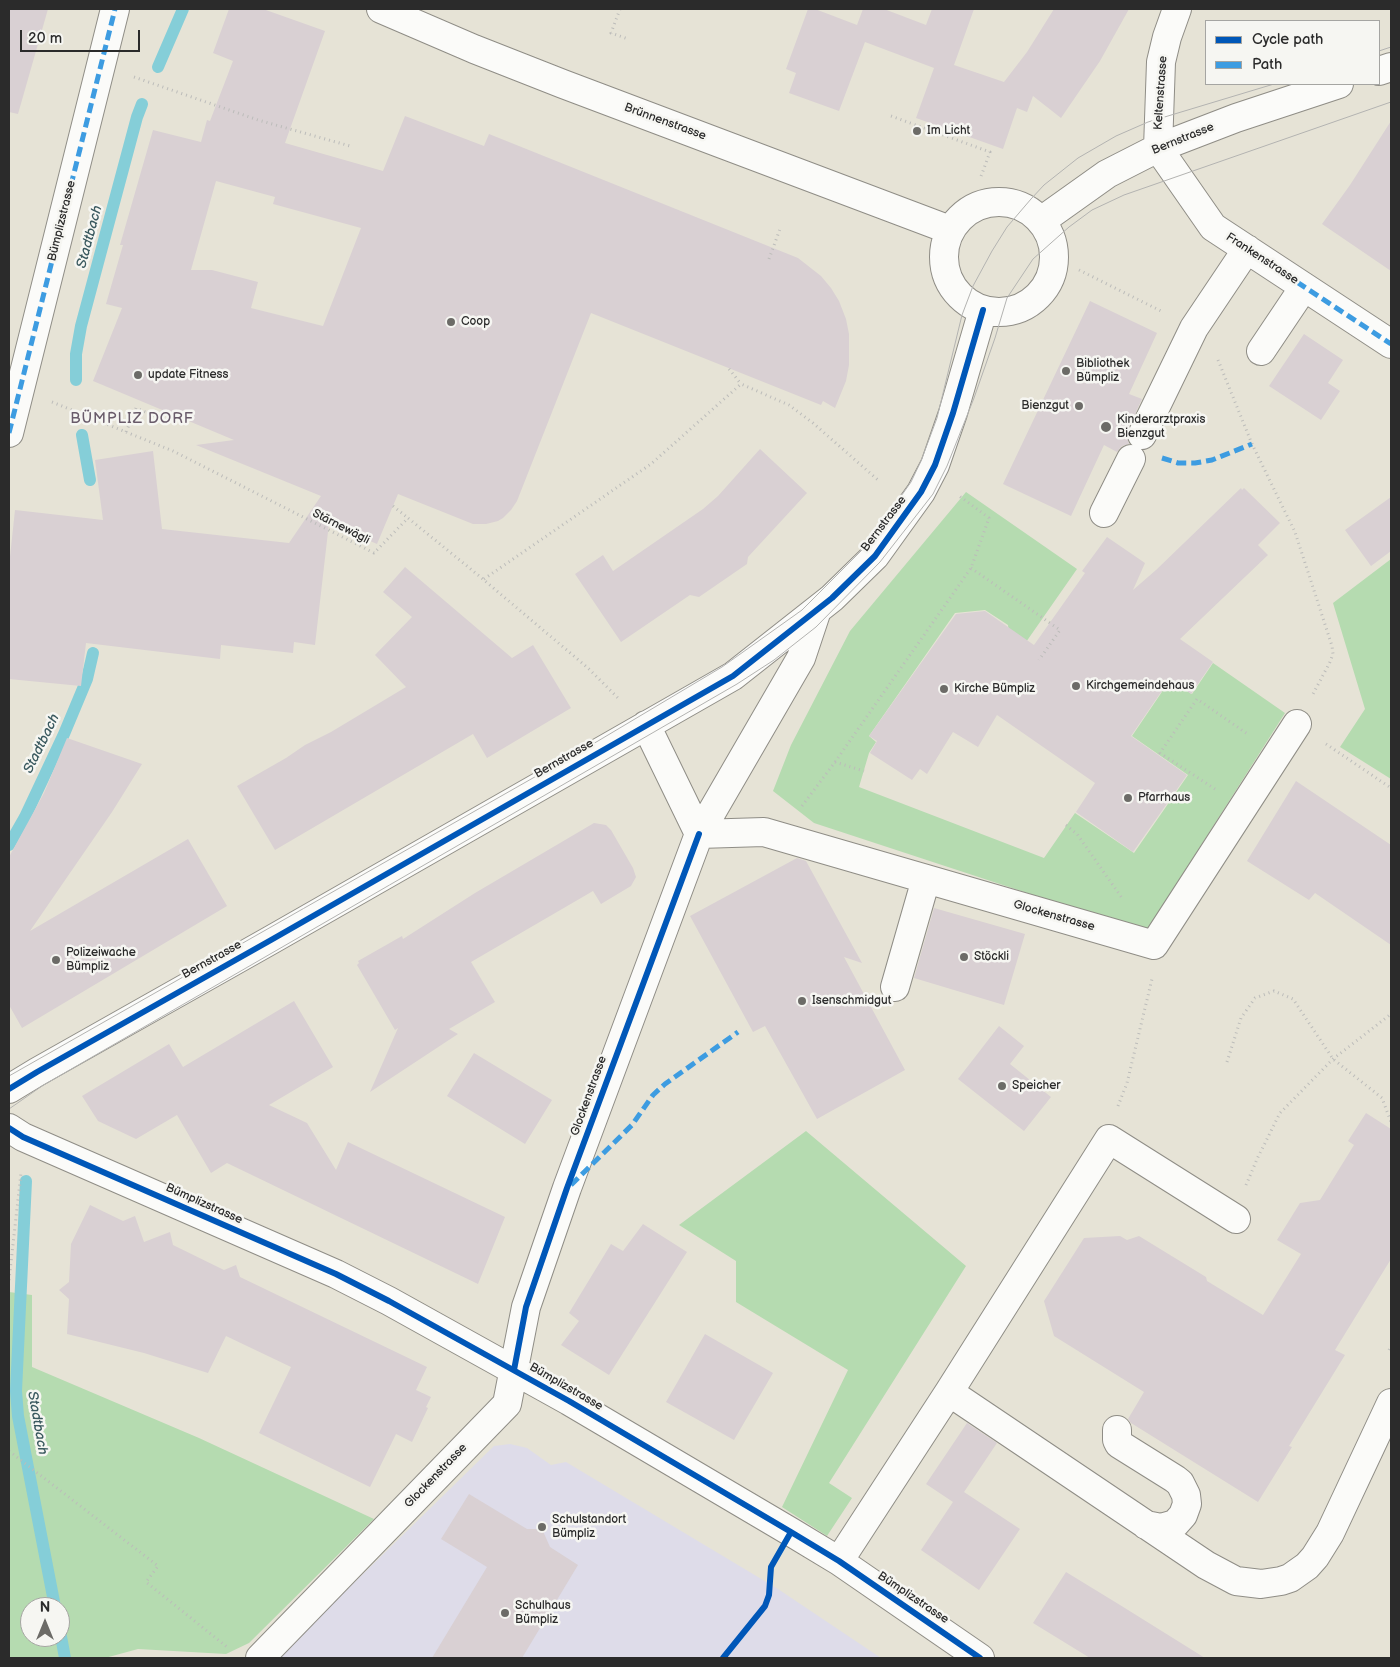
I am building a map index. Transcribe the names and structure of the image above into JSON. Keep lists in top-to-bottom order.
{
  "streets": {
    "street": [
      "Keltenstrasse",
      "Brünnenstrasse",
      "Bernstrasse",
      "Bümplizstrasse",
      "Frankenstrasse",
      "Glockenstrasse"
    ],
    "path": ["Stärnewägli"]
  },
  "crossings": [
    ["Keltenstrasse", "Bernstrasse"],
    ["Keltenstrasse", "Frankenstrasse"],
    ["Brünnenstrasse", "Bernstrasse"],
    ["Bernstrasse", "Frankenstrasse"],
    ["Bernstrasse", "Glockenstrasse"],
    ["Bümplizstrasse", "Stärnewägli"],
    ["Bümplizstrasse", "Glockenstrasse"]
  ],
  "districts": ["BÜMPLIZ DORF"],
  "water": ["Stadtbach"],
  "places": [
    "Im Licht",
    "Coop",
    "Bibliothek Bümpliz",
    "update Fitness",
    "Bienzgut",
    "Kinderarztpraxis Bienzgut",
    "Kirchgemeindehaus",
    "Kirche Bümpliz",
    "Pfarrhaus",
    "Stöckli",
    "Polizeiwache Bümpliz",
    "Isenschmidgut",
    "Speicher",
    "Schulstandort Bümpliz",
    "Schulhaus Bümpliz"
  ],
  "legend": ["Cycle path", "Path"],
  "scale_bar": "20 m",
  "north": "top"
}
